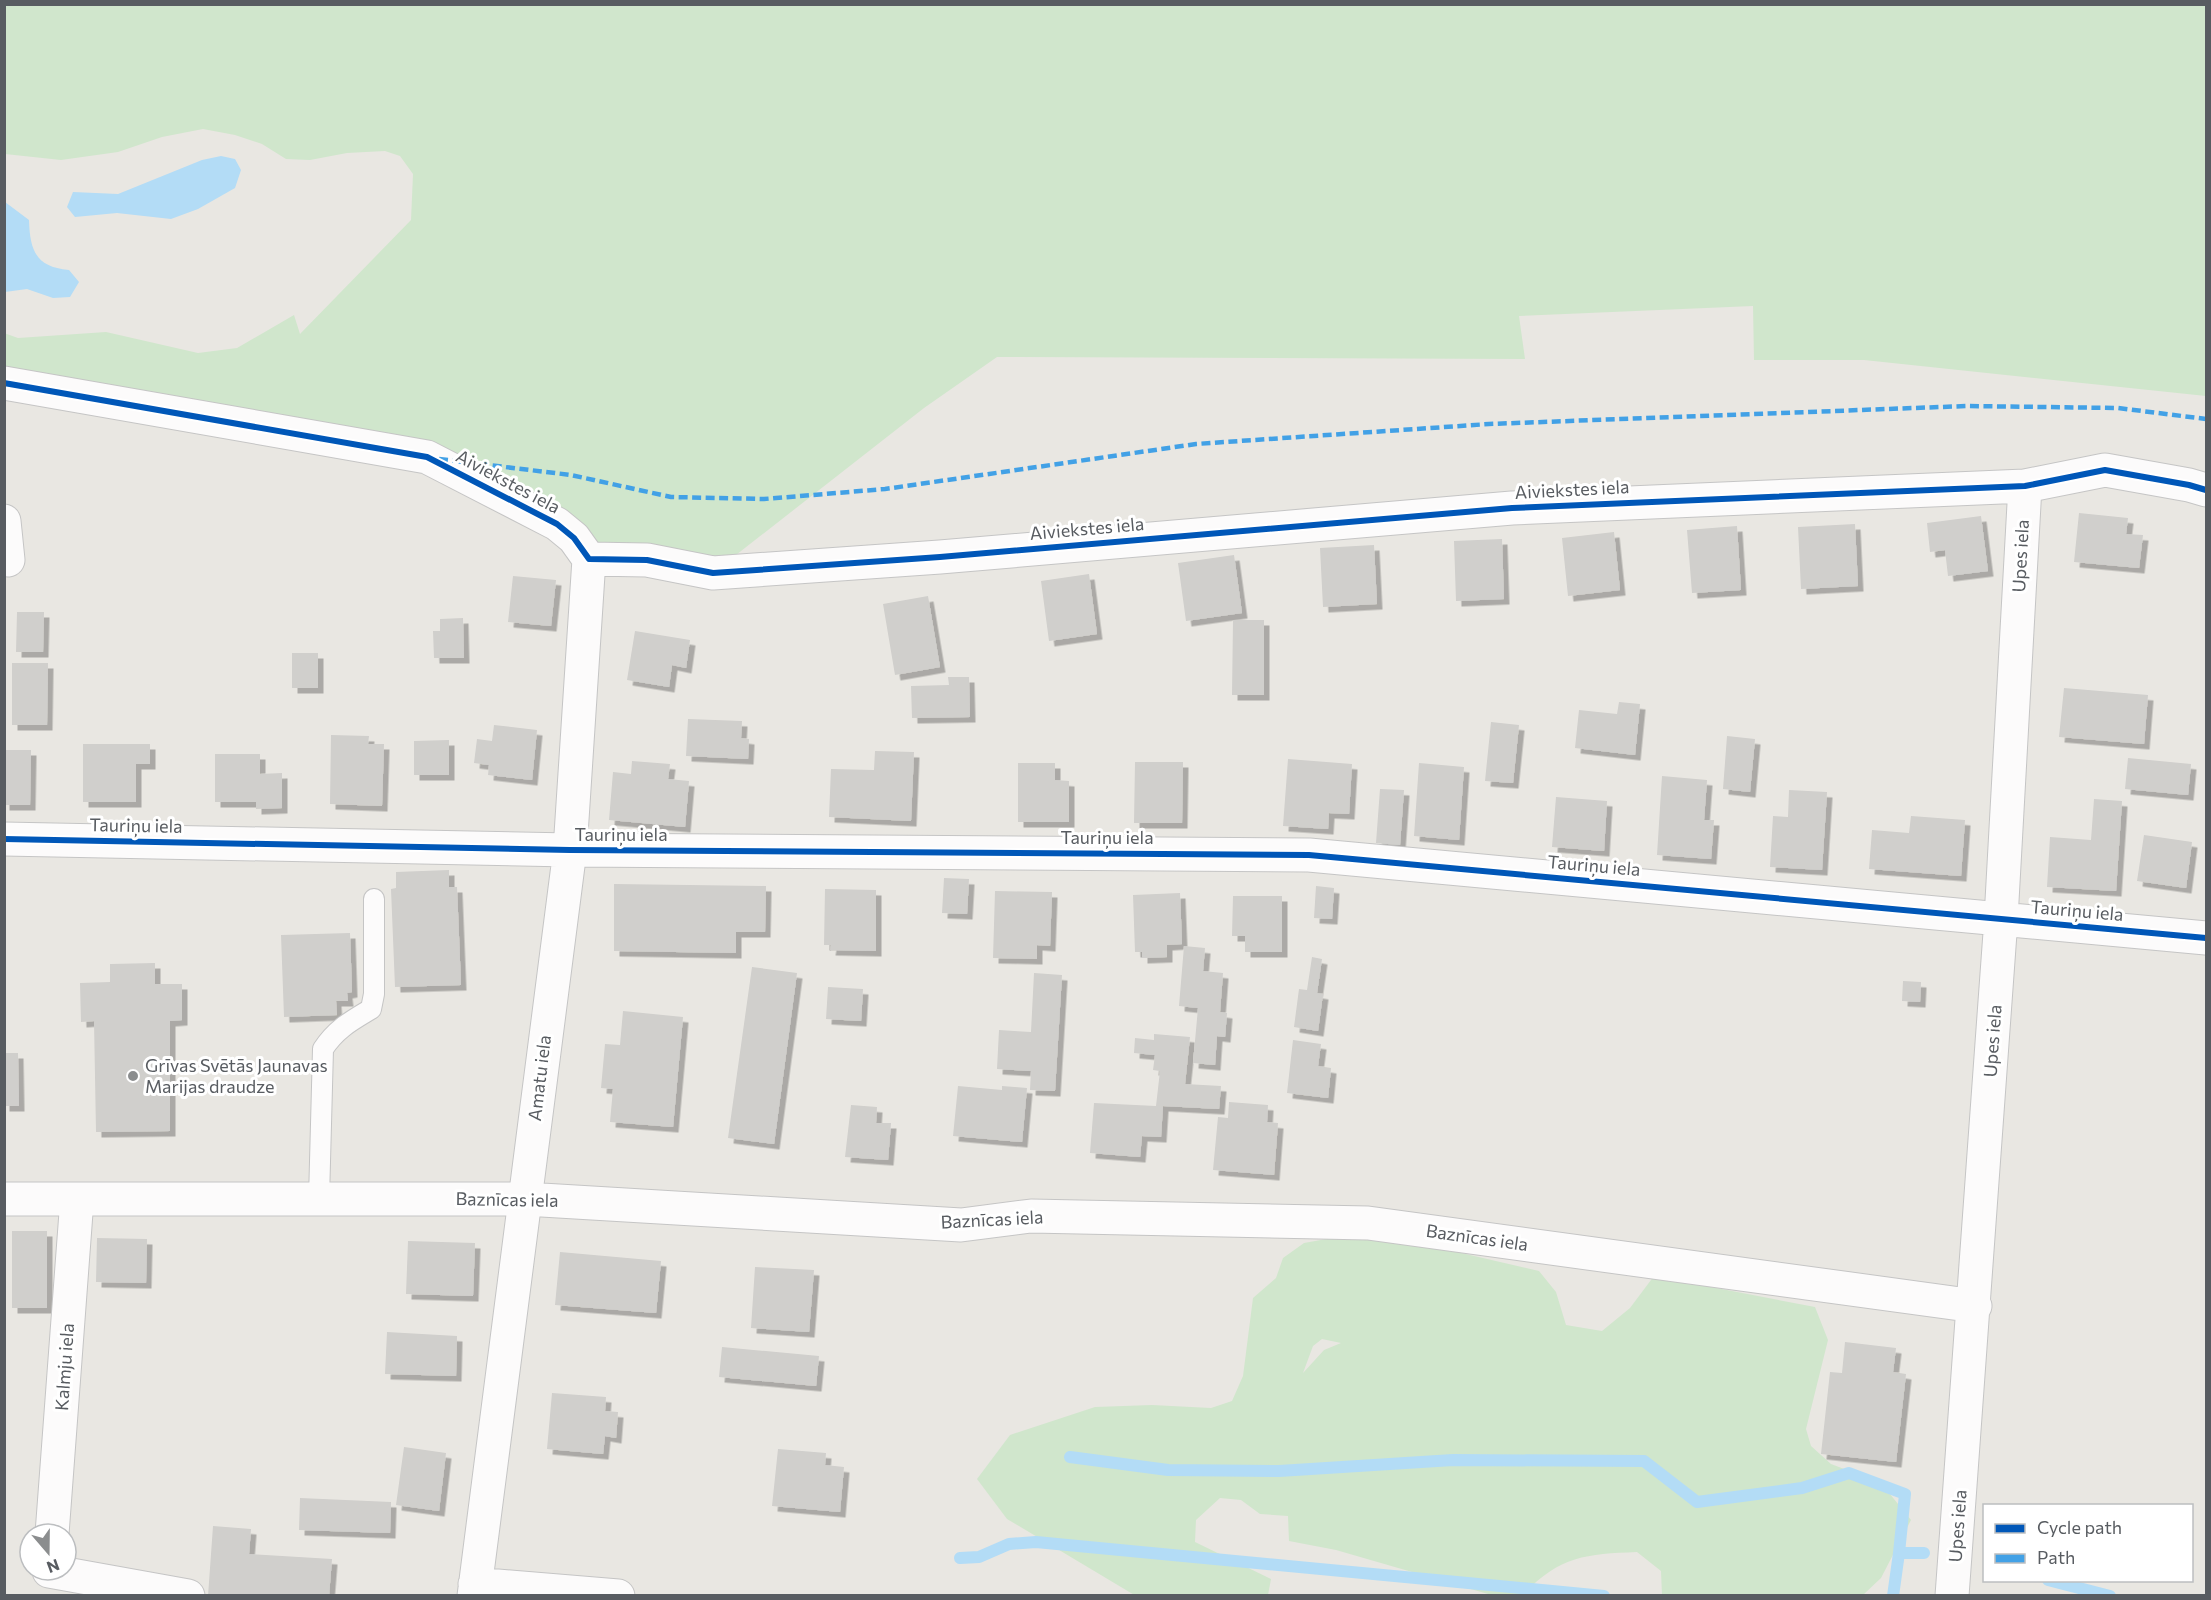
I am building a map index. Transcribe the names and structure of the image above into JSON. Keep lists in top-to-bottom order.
{
  "streets": {
    "street": [
      "Aiviekstes iela",
      "Upes iela",
      "Tauriņu iela",
      "Amatu iela",
      "Baznīcas iela",
      "Kalmju iela"
    ]
  },
  "crossings": [
    ["Aiviekstes iela", "Upes iela"],
    ["Aiviekstes iela", "Amatu iela"],
    ["Upes iela", "Tauriņu iela"],
    ["Upes iela", "Baznīcas iela"],
    ["Tauriņu iela", "Amatu iela"],
    ["Amatu iela", "Baznīcas iela"],
    ["Baznīcas iela", "Kalmju iela"]
  ],
  "places": ["Grīvas Svētās Jaunavas Marijas draudze"],
  "legend": ["Cycle path", "Path"],
  "north": "bottom"
}
